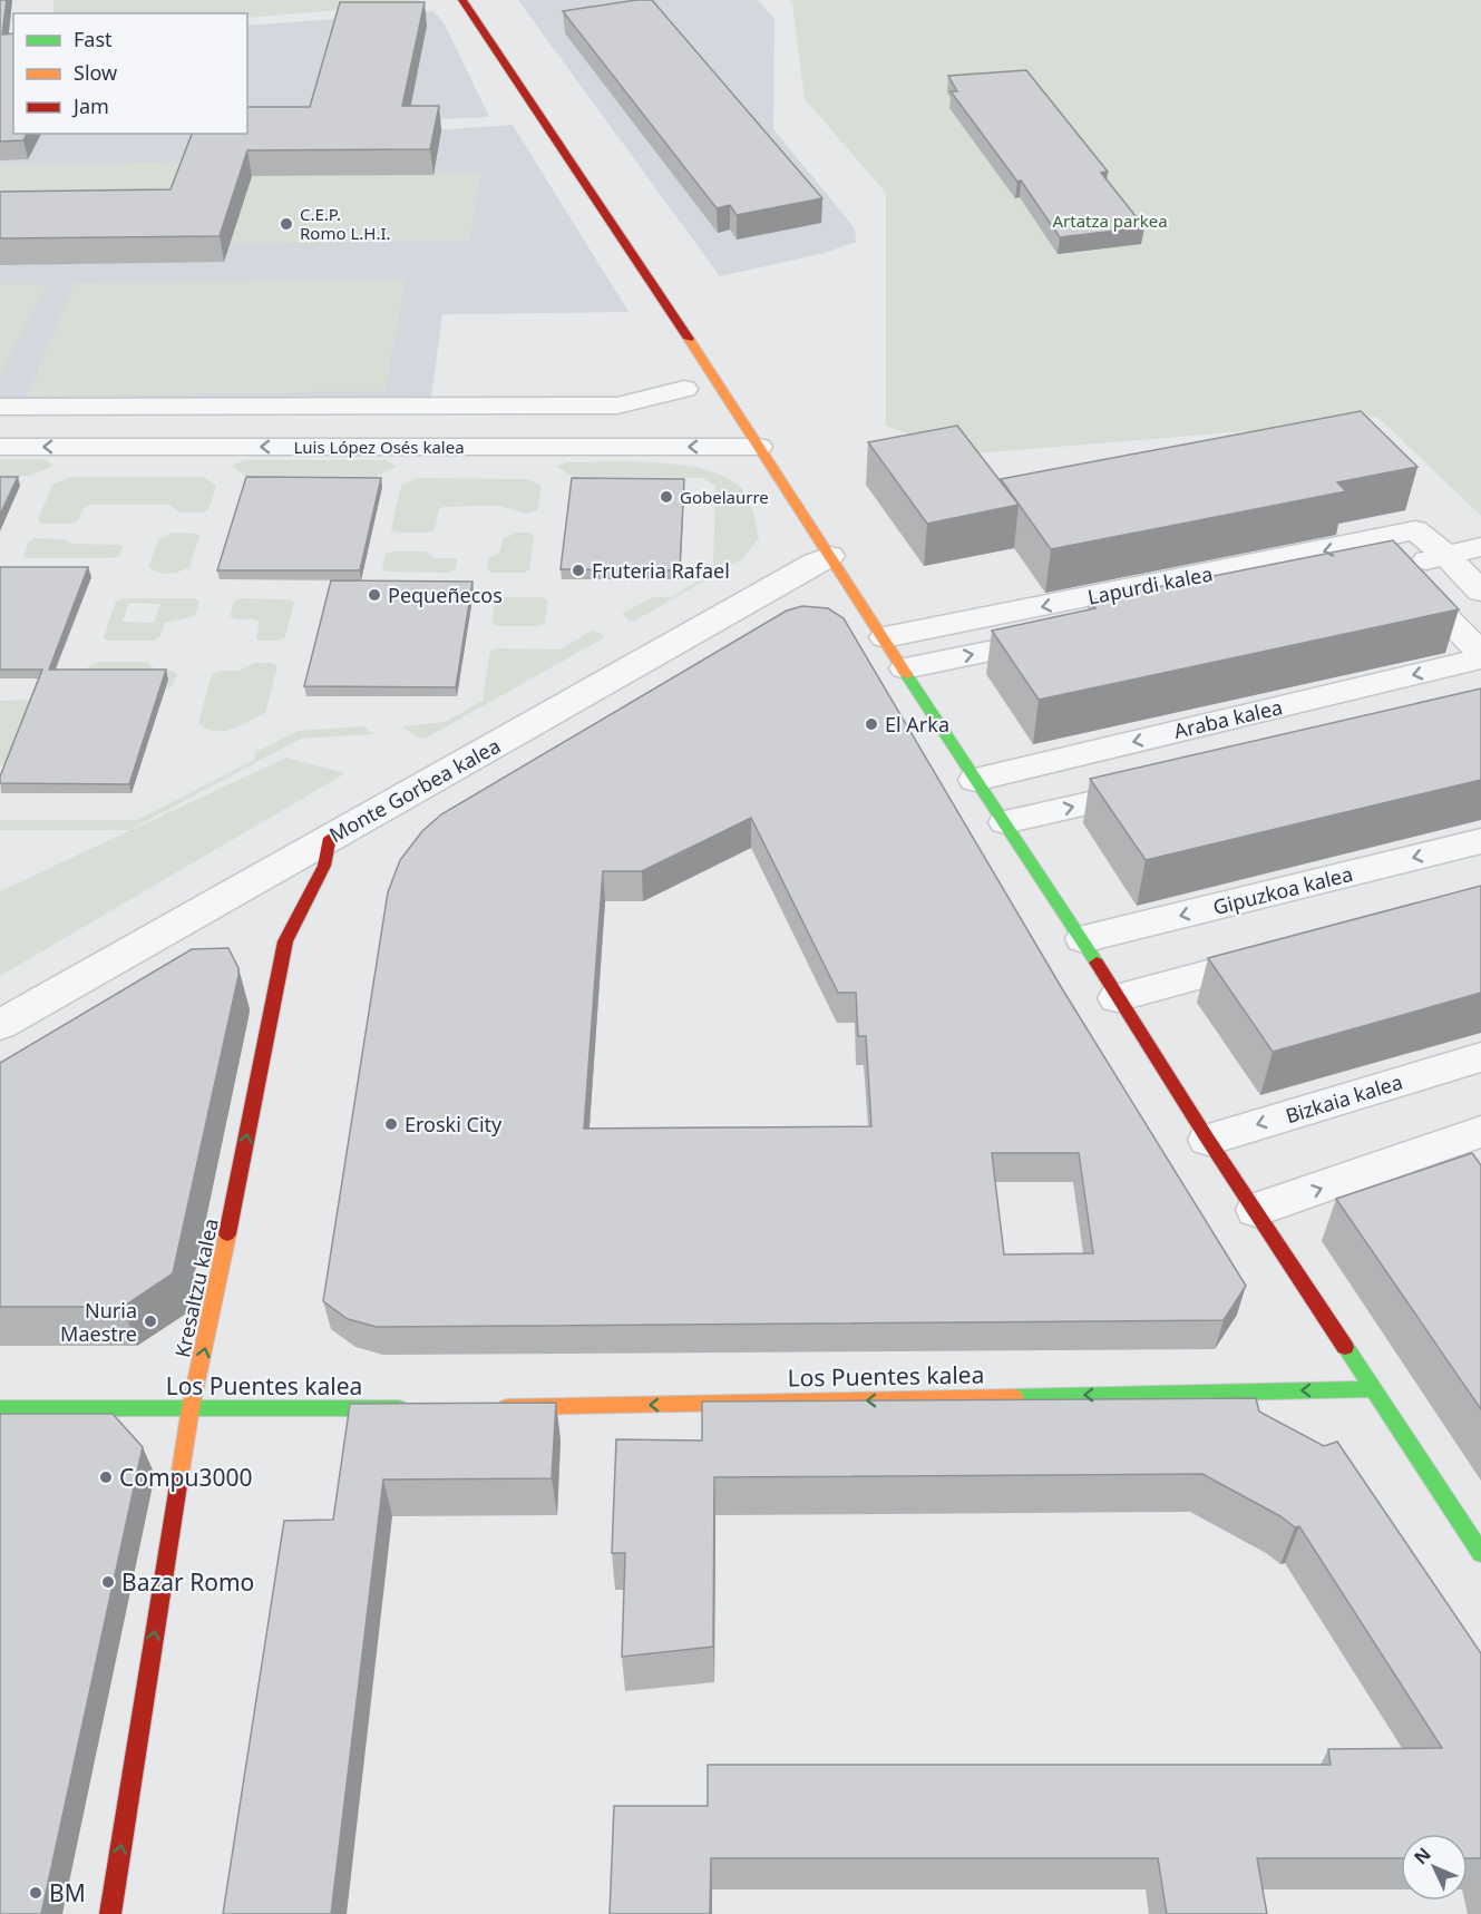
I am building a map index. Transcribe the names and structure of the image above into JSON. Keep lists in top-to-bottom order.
{
  "streets": {
    "street": [
      "Luis López Osés kalea",
      "Lapurdi kalea",
      "Araba kalea",
      "Monte Gorbea kalea",
      "Gipuzkoa kalea",
      "Bizkaia kalea",
      "Kresaltzu kalea",
      "Los Puentes kalea"
    ]
  },
  "crossings": [
    ["Monte Gorbea kalea", "Kresaltzu kalea"],
    ["Kresaltzu kalea", "Los Puentes kalea"]
  ],
  "one_way": ["Kresaltzu kalea", "Los Puentes kalea"],
  "parks": ["Artatza parkea"],
  "places": [
    "C.E.P. Romo L.H.I.",
    "Gobelaurre",
    "Fruteria Rafael",
    "Pequeñecos",
    "El Arka",
    "Eroski City",
    "Nuria Maestre",
    "Compu3000",
    "Bazar Romo",
    "BM"
  ],
  "legend": ["Fast", "Slow", "Jam"],
  "north": "top left"
}
